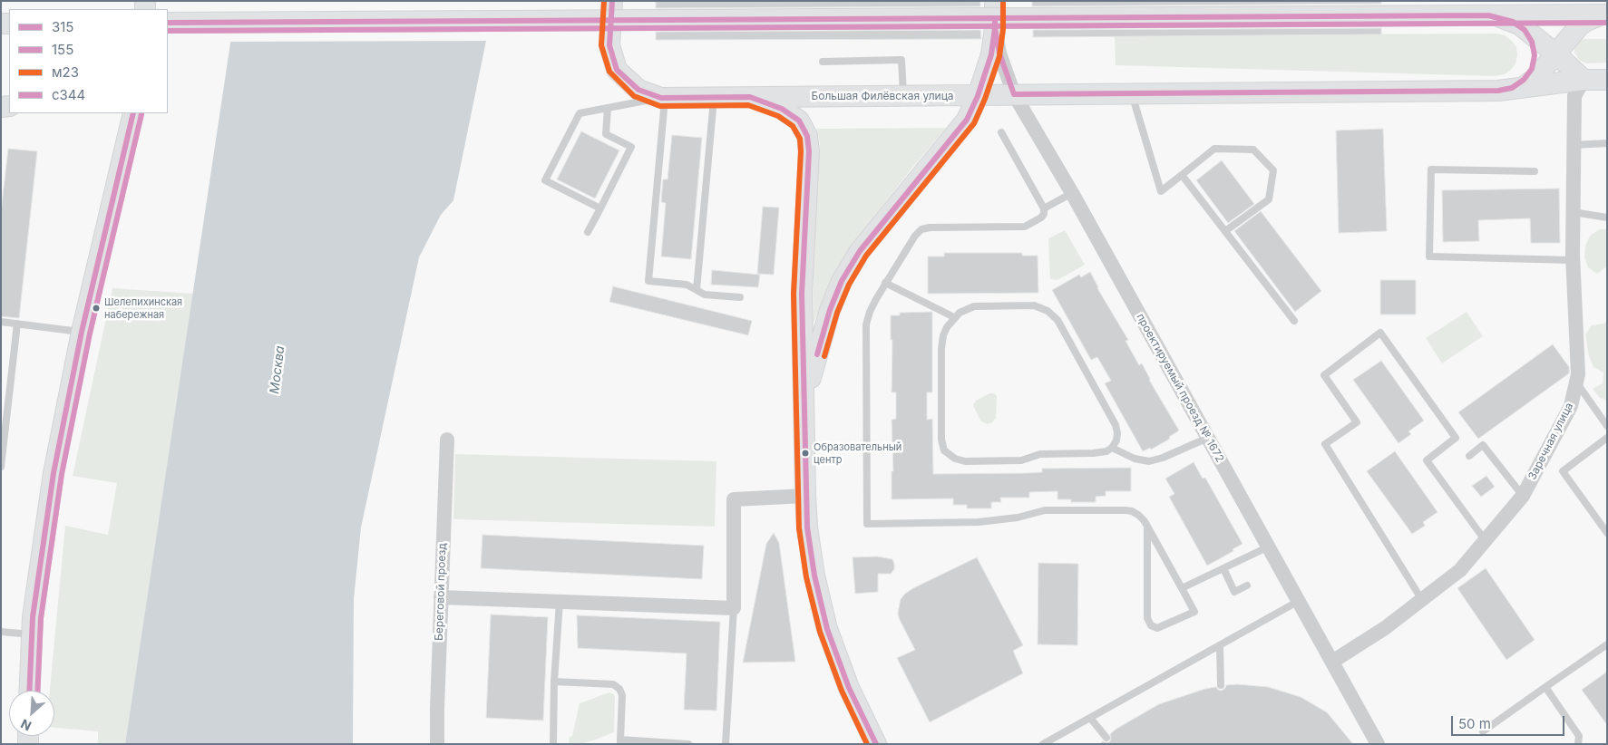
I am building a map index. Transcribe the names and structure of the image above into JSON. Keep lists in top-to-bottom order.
{
  "streets": {
    "street": [
      "Большая Филёвская улица",
      "проектируемый проезд № 1672",
      "Заречная улица",
      "Береговой проезд"
    ]
  },
  "crossings": [
    ["Большая Филёвская улица", "проектируемый проезд № 1672"],
    ["Большая Филёвская улица", "Заречная улица"],
    ["проектируемый проезд № 1672", "Заречная улица"]
  ],
  "water": ["Москва"],
  "places": ["Шелепихинская набережная", "Образовательный центр"],
  "lines": [
    "transit line 315",
    "transit line м23",
    "transit line 155",
    "transit line с344"
  ],
  "legend": [
    "315",
    "155",
    "м23",
    "с344"
  ],
  "scale_bar": "50 m",
  "north": "bottom left"
}
